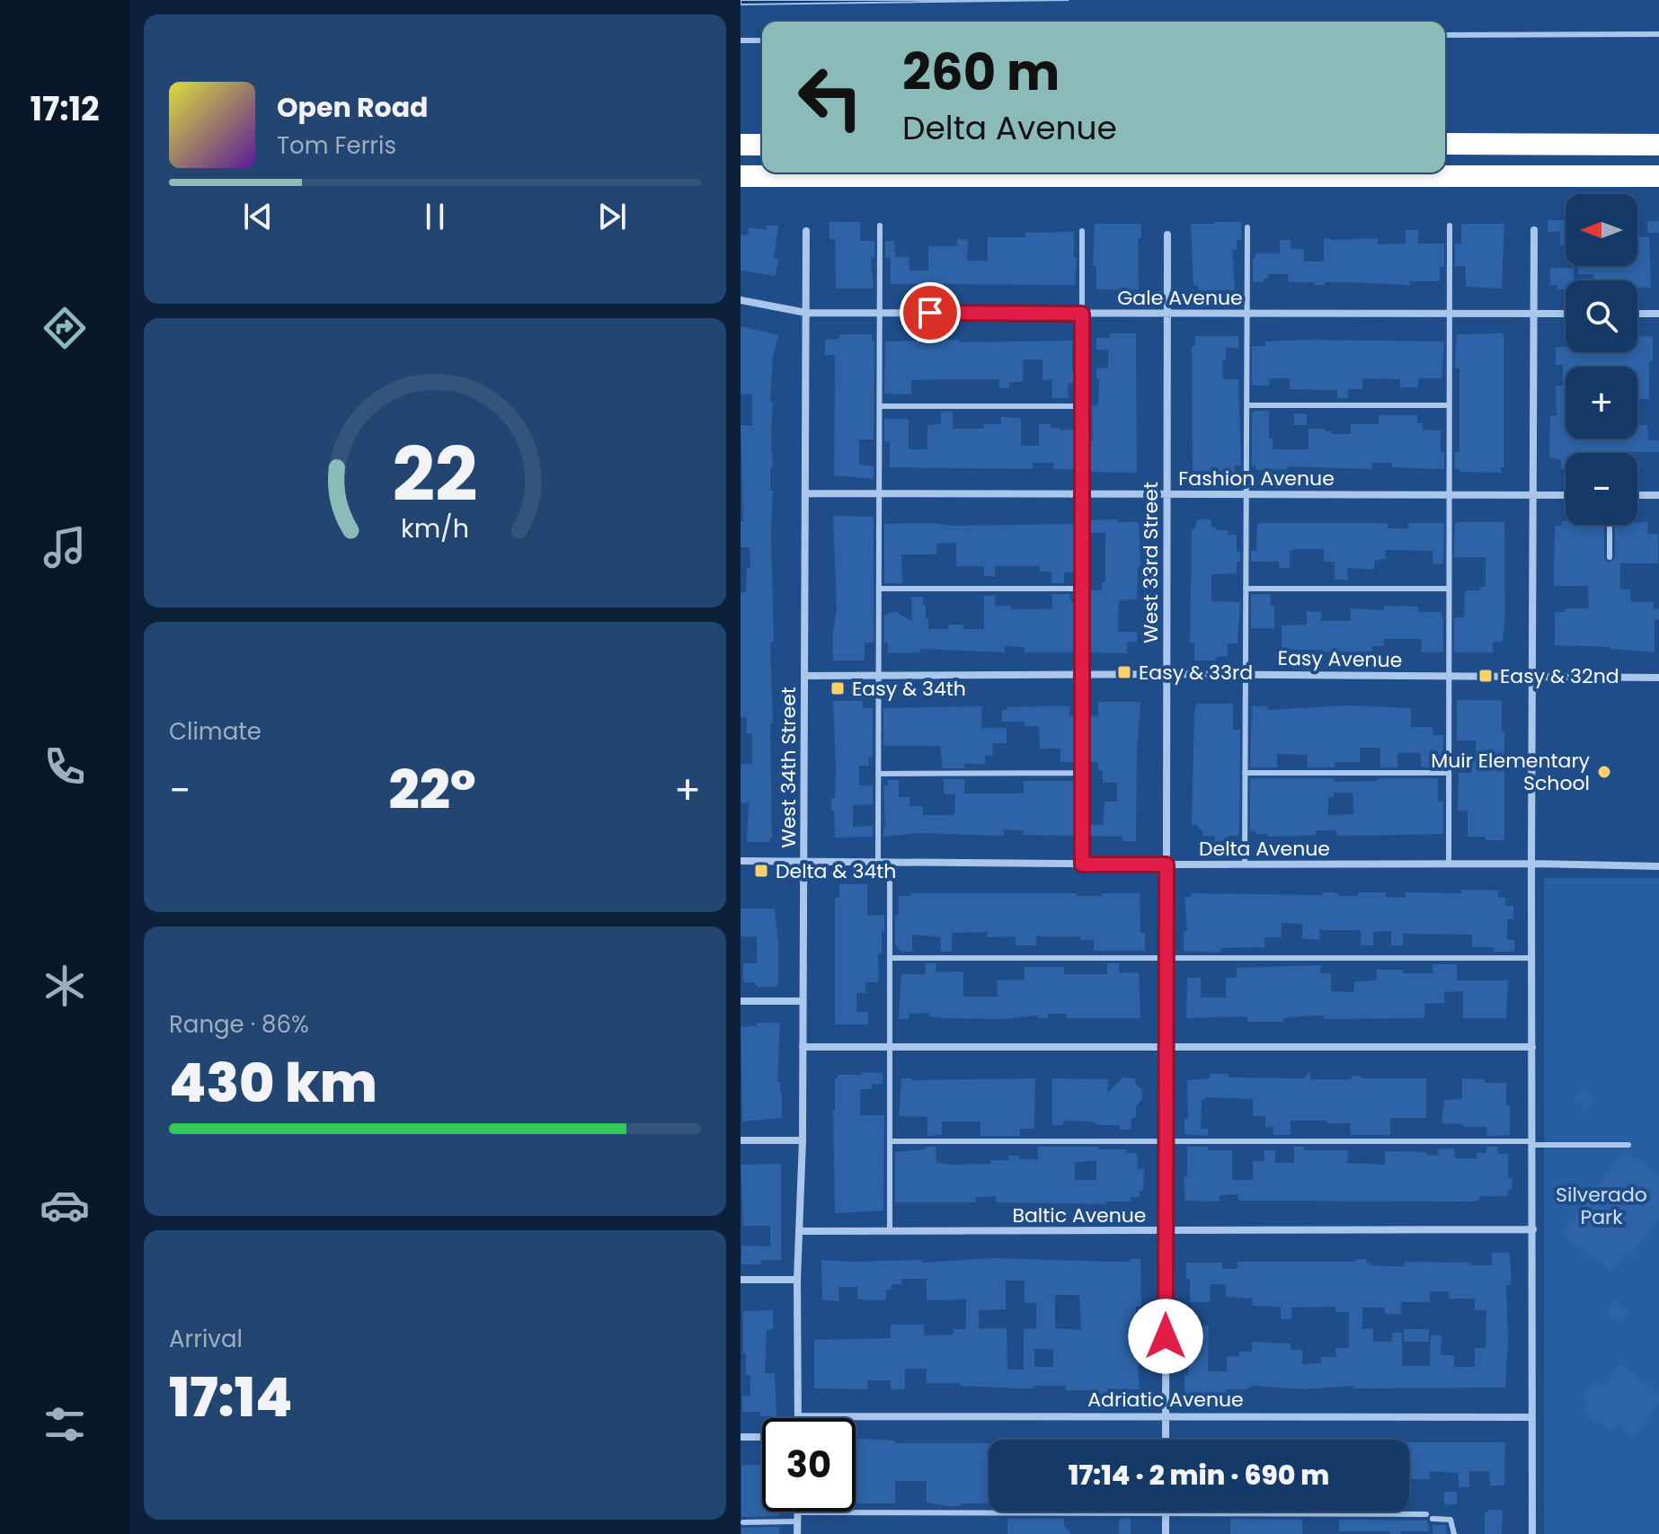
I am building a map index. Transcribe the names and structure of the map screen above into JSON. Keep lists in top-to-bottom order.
{
  "streets": {
    "street": [
      "Gale Avenue",
      "Fashion Avenue",
      "West 33rd Street",
      "Easy Avenue",
      "West 34th Street",
      "Delta Avenue",
      "Baltic Avenue",
      "Adriatic Avenue"
    ]
  },
  "crossings": [
    ["Gale Avenue", "West 33rd Street"],
    ["Gale Avenue", "West 34th Street"],
    ["Fashion Avenue", "West 33rd Street"],
    ["Fashion Avenue", "West 34th Street"],
    ["West 33rd Street", "Easy Avenue"],
    ["West 33rd Street", "Delta Avenue"],
    ["West 33rd Street", "Baltic Avenue"],
    ["West 33rd Street", "Adriatic Avenue"],
    ["Easy Avenue", "West 34th Street"],
    ["West 34th Street", "Delta Avenue"],
    ["West 34th Street", "Baltic Avenue"],
    ["West 34th Street", "Adriatic Avenue"]
  ],
  "parks": ["Silverado Park"],
  "places": {
    "transit": [
      "Easy & 33rd",
      "Easy & 32nd",
      "Easy & 34th",
      "Delta & 34th"
    ],
    "other": ["Muir Elementary School"]
  },
  "north": "left",
  "page": {
    "tabs": "17:12",
    "turn": ["260 m", "Delta Avenue"],
    "song": ["Open Road", "Tom Ferris"],
    "map_buttons": ["+", "−"],
    "tile": [
      "Climate",
      ["Range · 86%", "430 km"],
      ["Arrival", "17:14"]
    ],
    "heat": ["−", "22°", "+"],
    "limit": "30",
    "trip": "17:14 · 2 min · 690 m",
    "gauge": ["22", "km/h"]
  }
}
